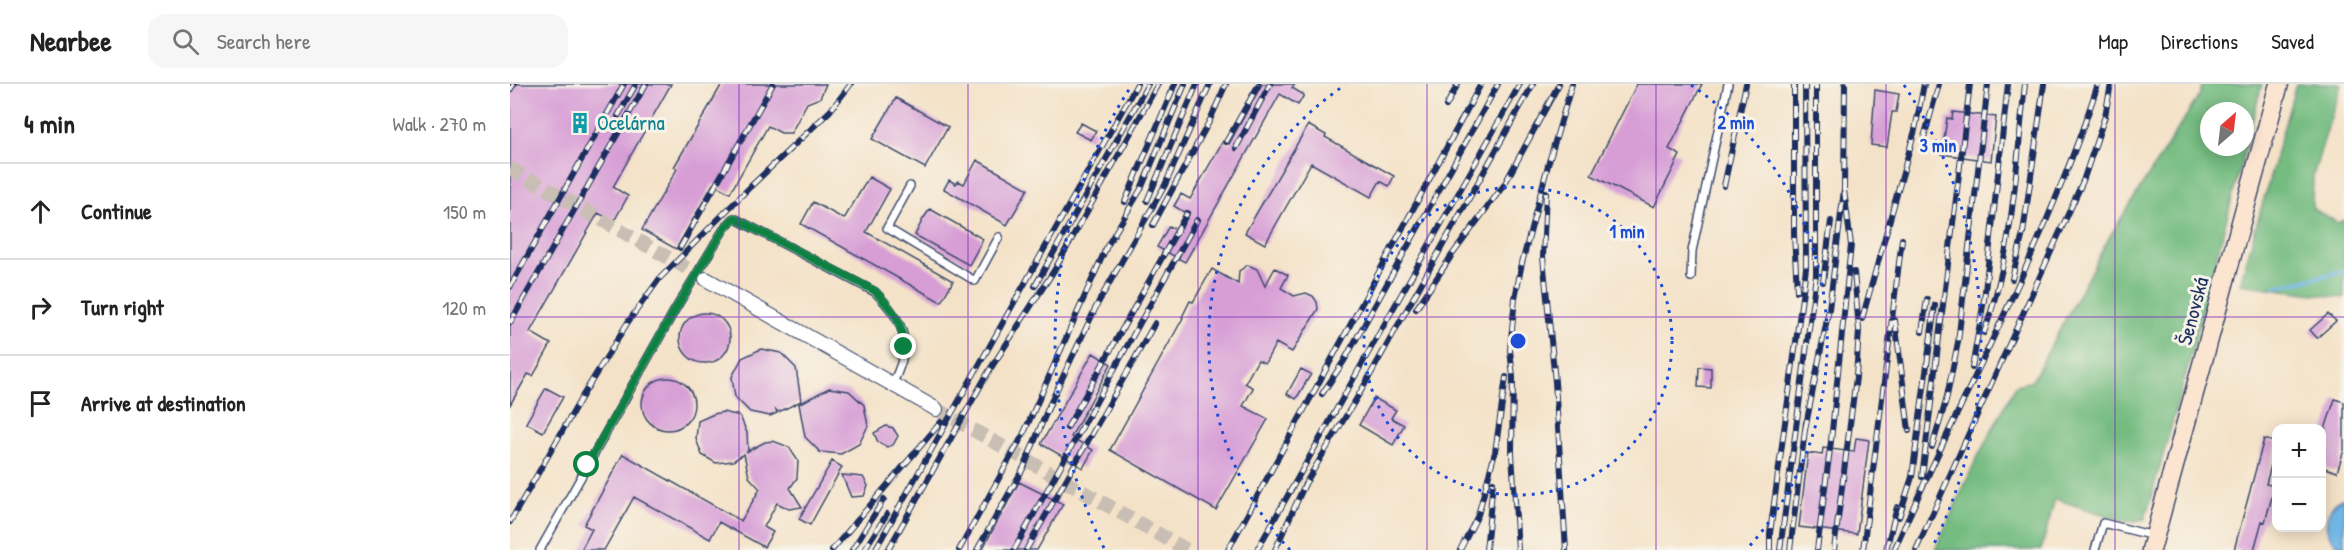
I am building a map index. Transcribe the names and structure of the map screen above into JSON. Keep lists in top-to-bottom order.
{
  "streets": {
    "street": ["Šenovská"]
  },
  "places": {
    "building": ["Ocelárna"]
  },
  "north": "top right",
  "page": {
    "header": "Nearbee",
    "search": "Search here",
    "nav": ["Map", "Directions", "Saved"],
    "heading": ["4 min", "Walk · 270 m"],
    "list": [
      ["Continue", "150 m"],
      ["Turn right", "120 m"],
      "Arrive at destination"
    ],
    "map_buttons": ["+", "−"]
  },
  "rings": ["2 min", "3 min", "1 min"]
}
